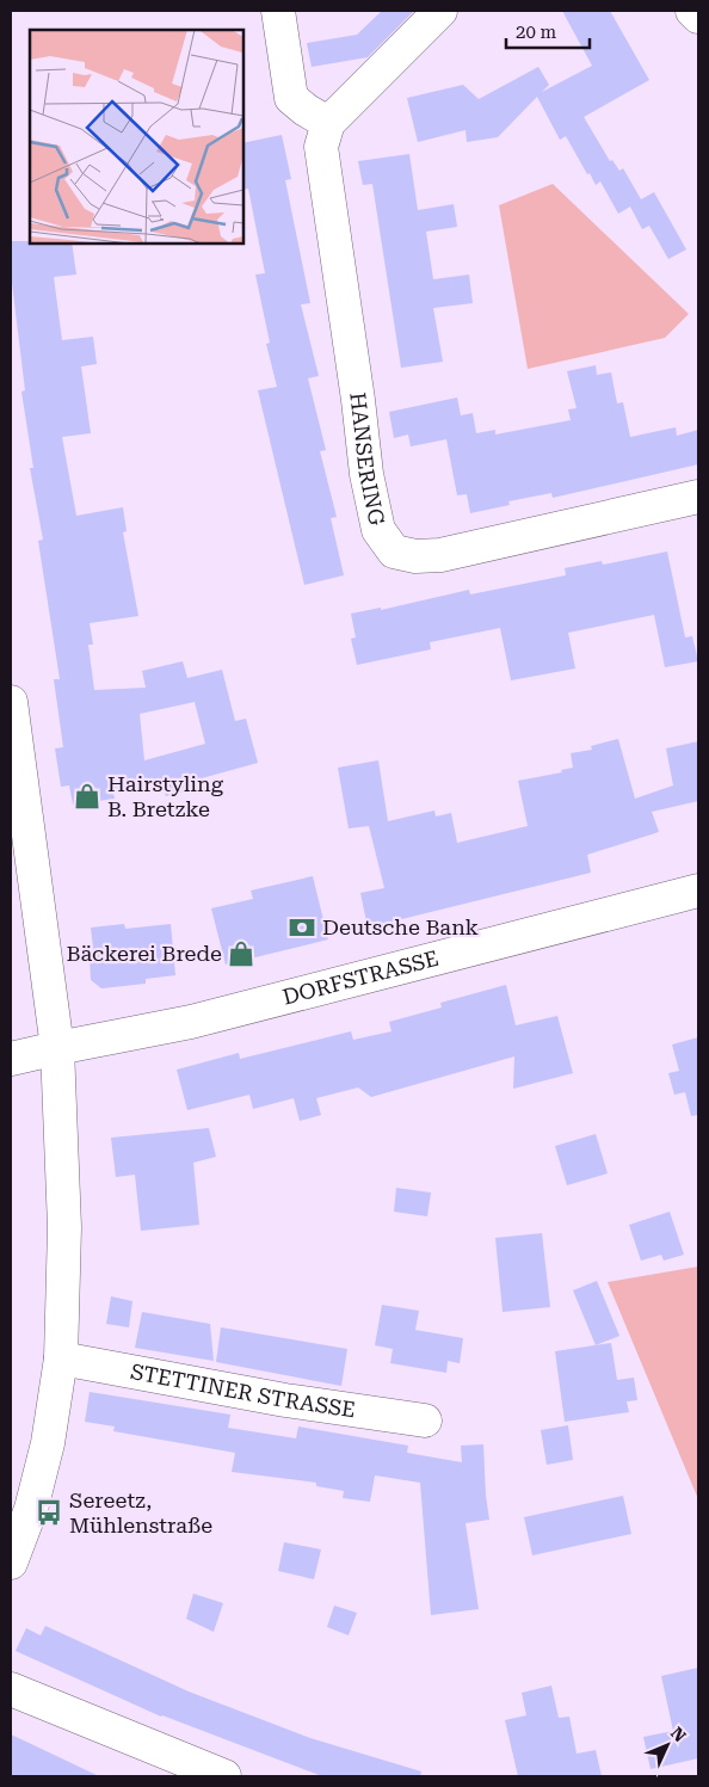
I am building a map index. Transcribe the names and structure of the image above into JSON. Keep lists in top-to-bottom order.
{
  "streets": {
    "street": ["HANSERING", "DORFSTRASSE", "STETTINER STRASSE"]
  },
  "places": {
    "shop": ["Hairstyling B. Bretzke", "Bäckerei Brede"],
    "bank": ["Deutsche Bank"],
    "bus stop": ["Sereetz, Mühlenstraße"]
  },
  "scale_bar": "20 m",
  "north": "top right"
}
